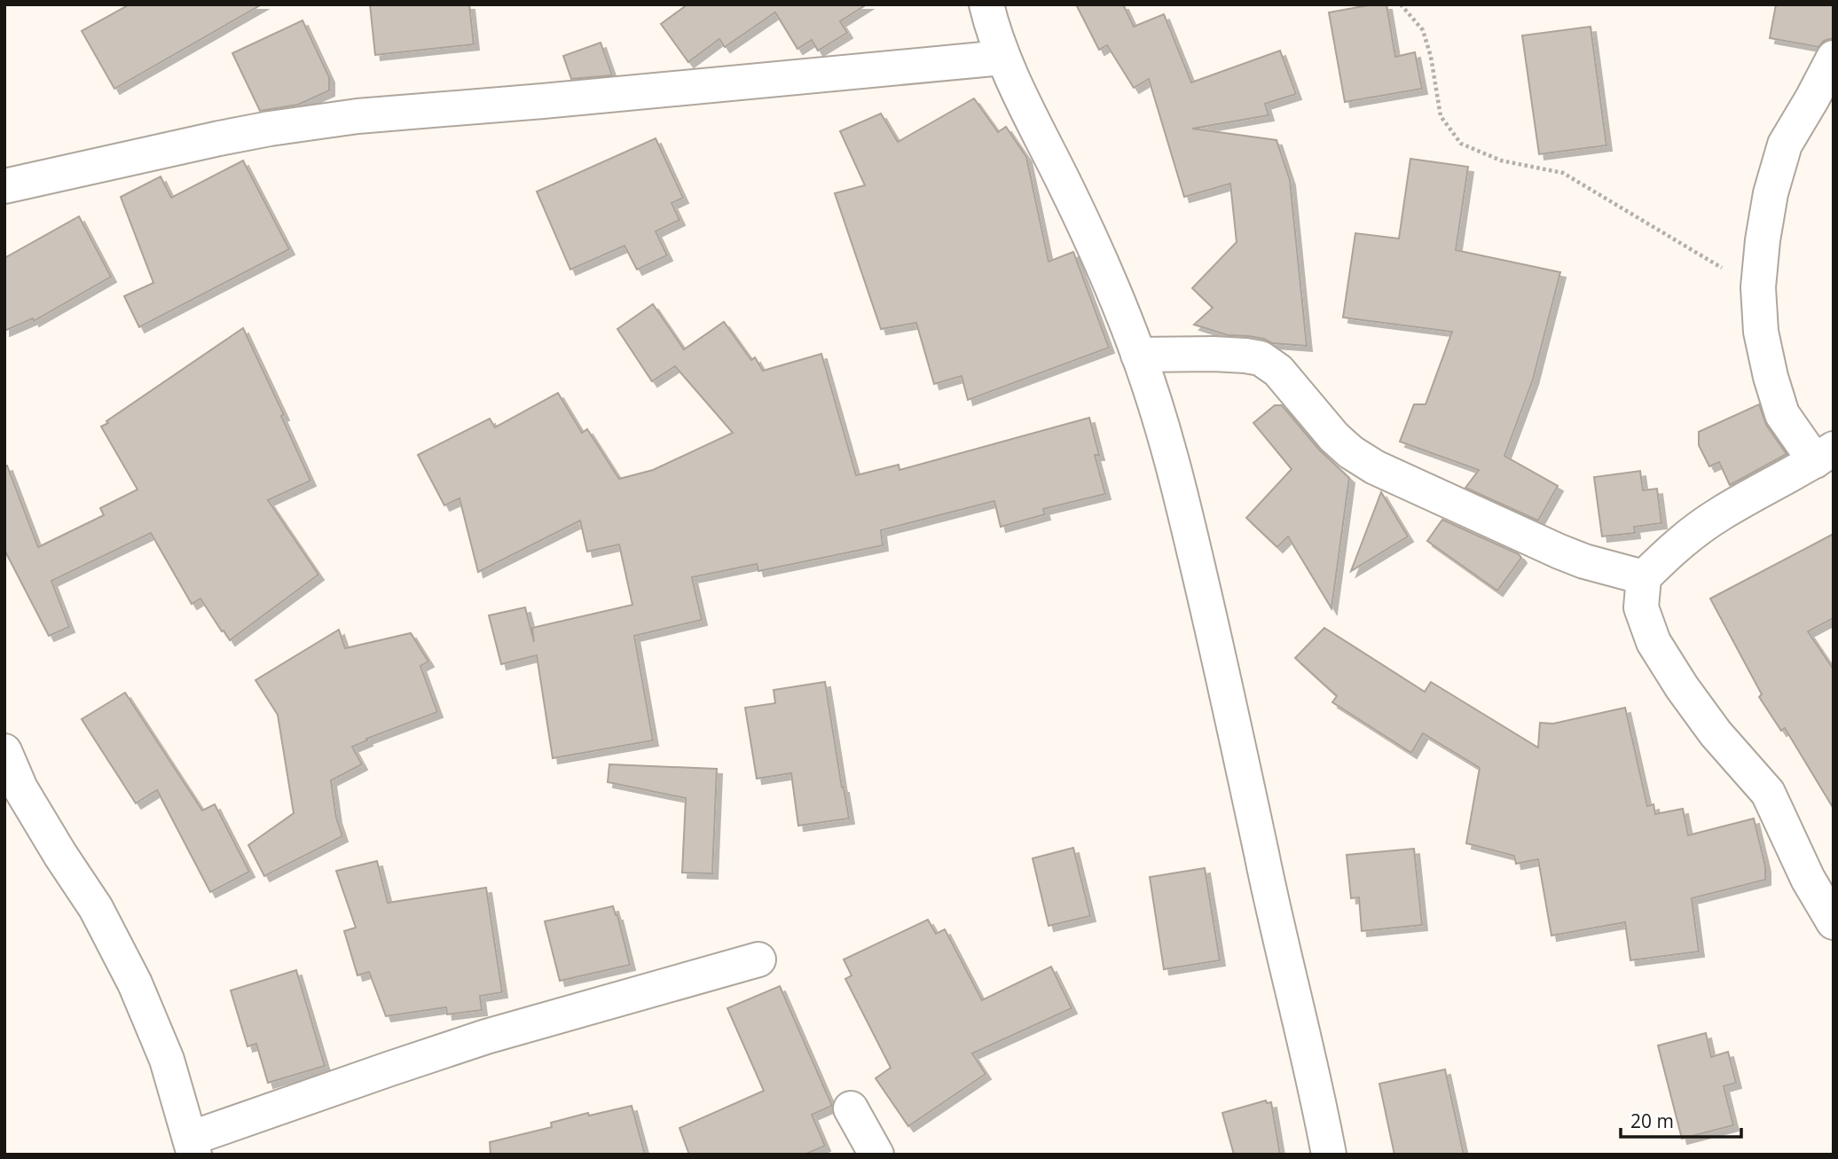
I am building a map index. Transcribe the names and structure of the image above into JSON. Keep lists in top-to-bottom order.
{
  "scale_bar": "20 m"
}
